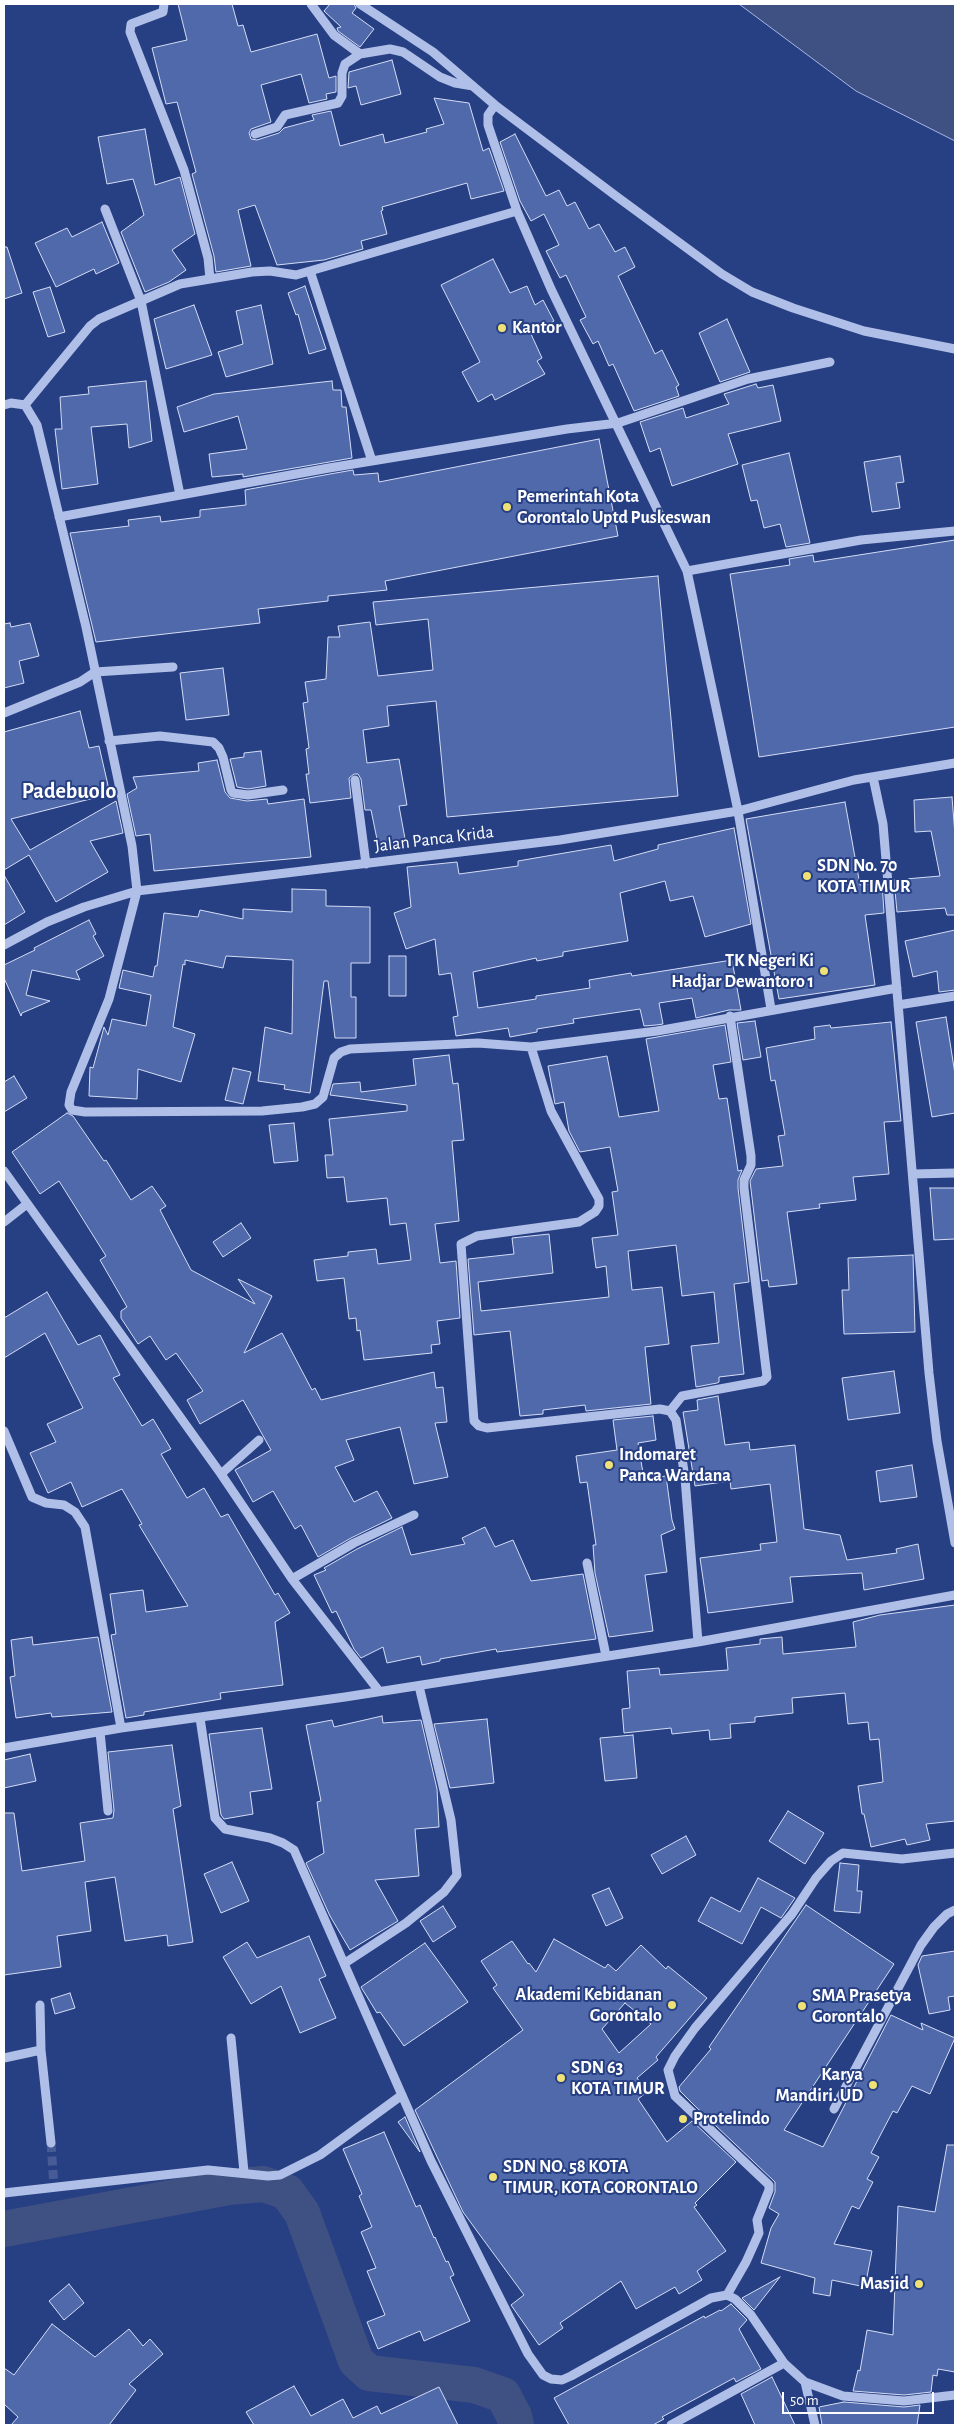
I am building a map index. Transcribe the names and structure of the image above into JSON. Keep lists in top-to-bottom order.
{
  "streets": {
    "street": ["Jalan Panca Krida"]
  },
  "districts": ["Padebuolo"],
  "places": [
    "Kantor",
    "Pemerintah Kota Gorontalo Uptd Puskeswan",
    "SDN No. 70 KOTA TIMUR",
    "TK Negeri Ki Hadjar Dewantoro 1",
    "Indomaret Panca Wardana",
    "Akademi Kebidanan Gorontalo",
    "SMA Prasetya Gorontalo",
    "SDN 63 KOTA TIMUR",
    "Karya Mandiri. UD",
    "Protelindo",
    "SDN NO. 58 KOTA TIMUR, KOTA GORONTALO",
    "Masjid"
  ],
  "scale_bar": "50 m"
}
